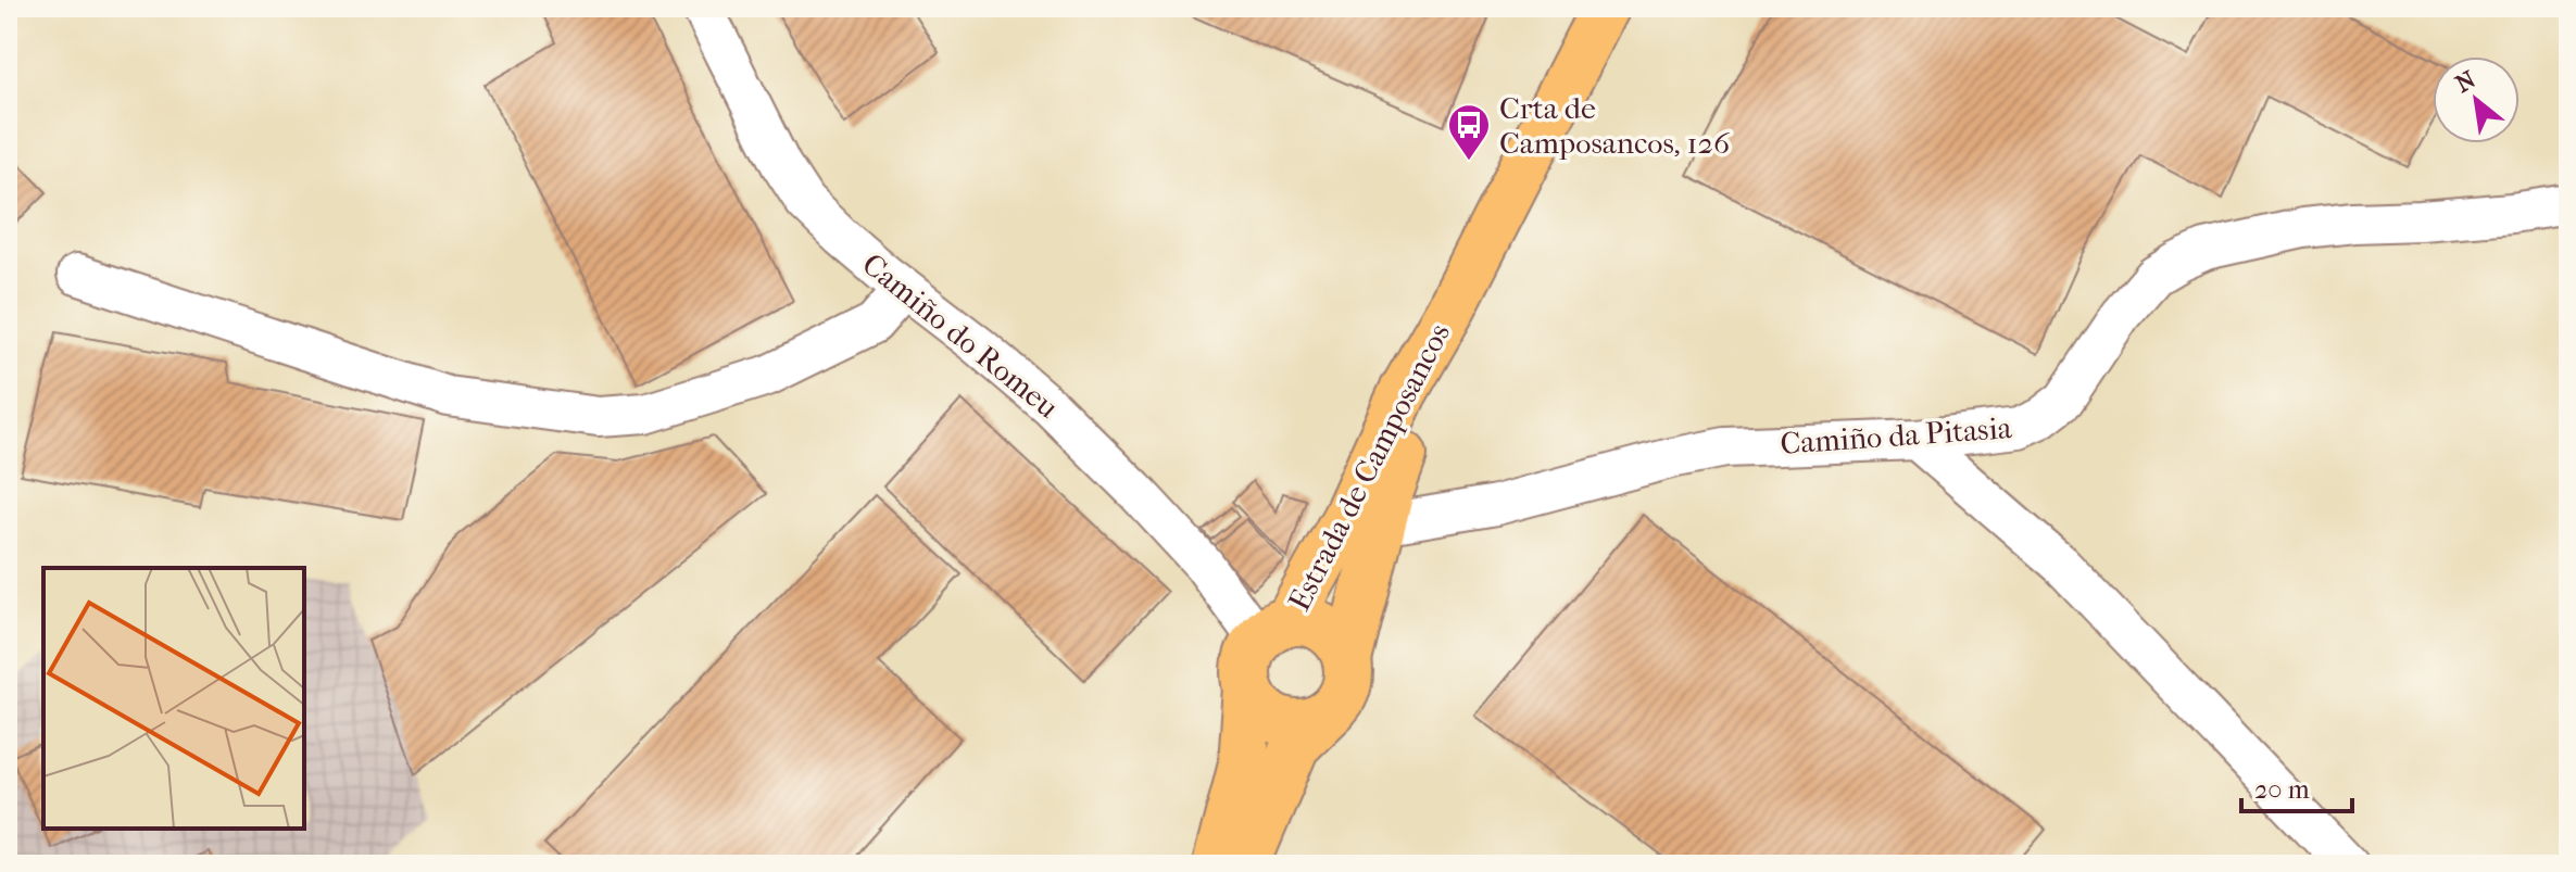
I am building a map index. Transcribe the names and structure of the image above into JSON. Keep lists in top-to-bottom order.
{
  "streets": {
    "main road": ["Estrada de Camposancos"],
    "street": ["Camiño do Romeu", "Camiño da Pitasia"]
  },
  "crossings": [
    ["Camiño do Romeu", "Estrada de Camposancos"],
    ["Camiño da Pitasia", "Estrada de Camposancos"]
  ],
  "places": {
    "bus stop": ["Crta de Camposancos, 126"]
  },
  "scale_bar": "20 m",
  "north": "top left"
}
